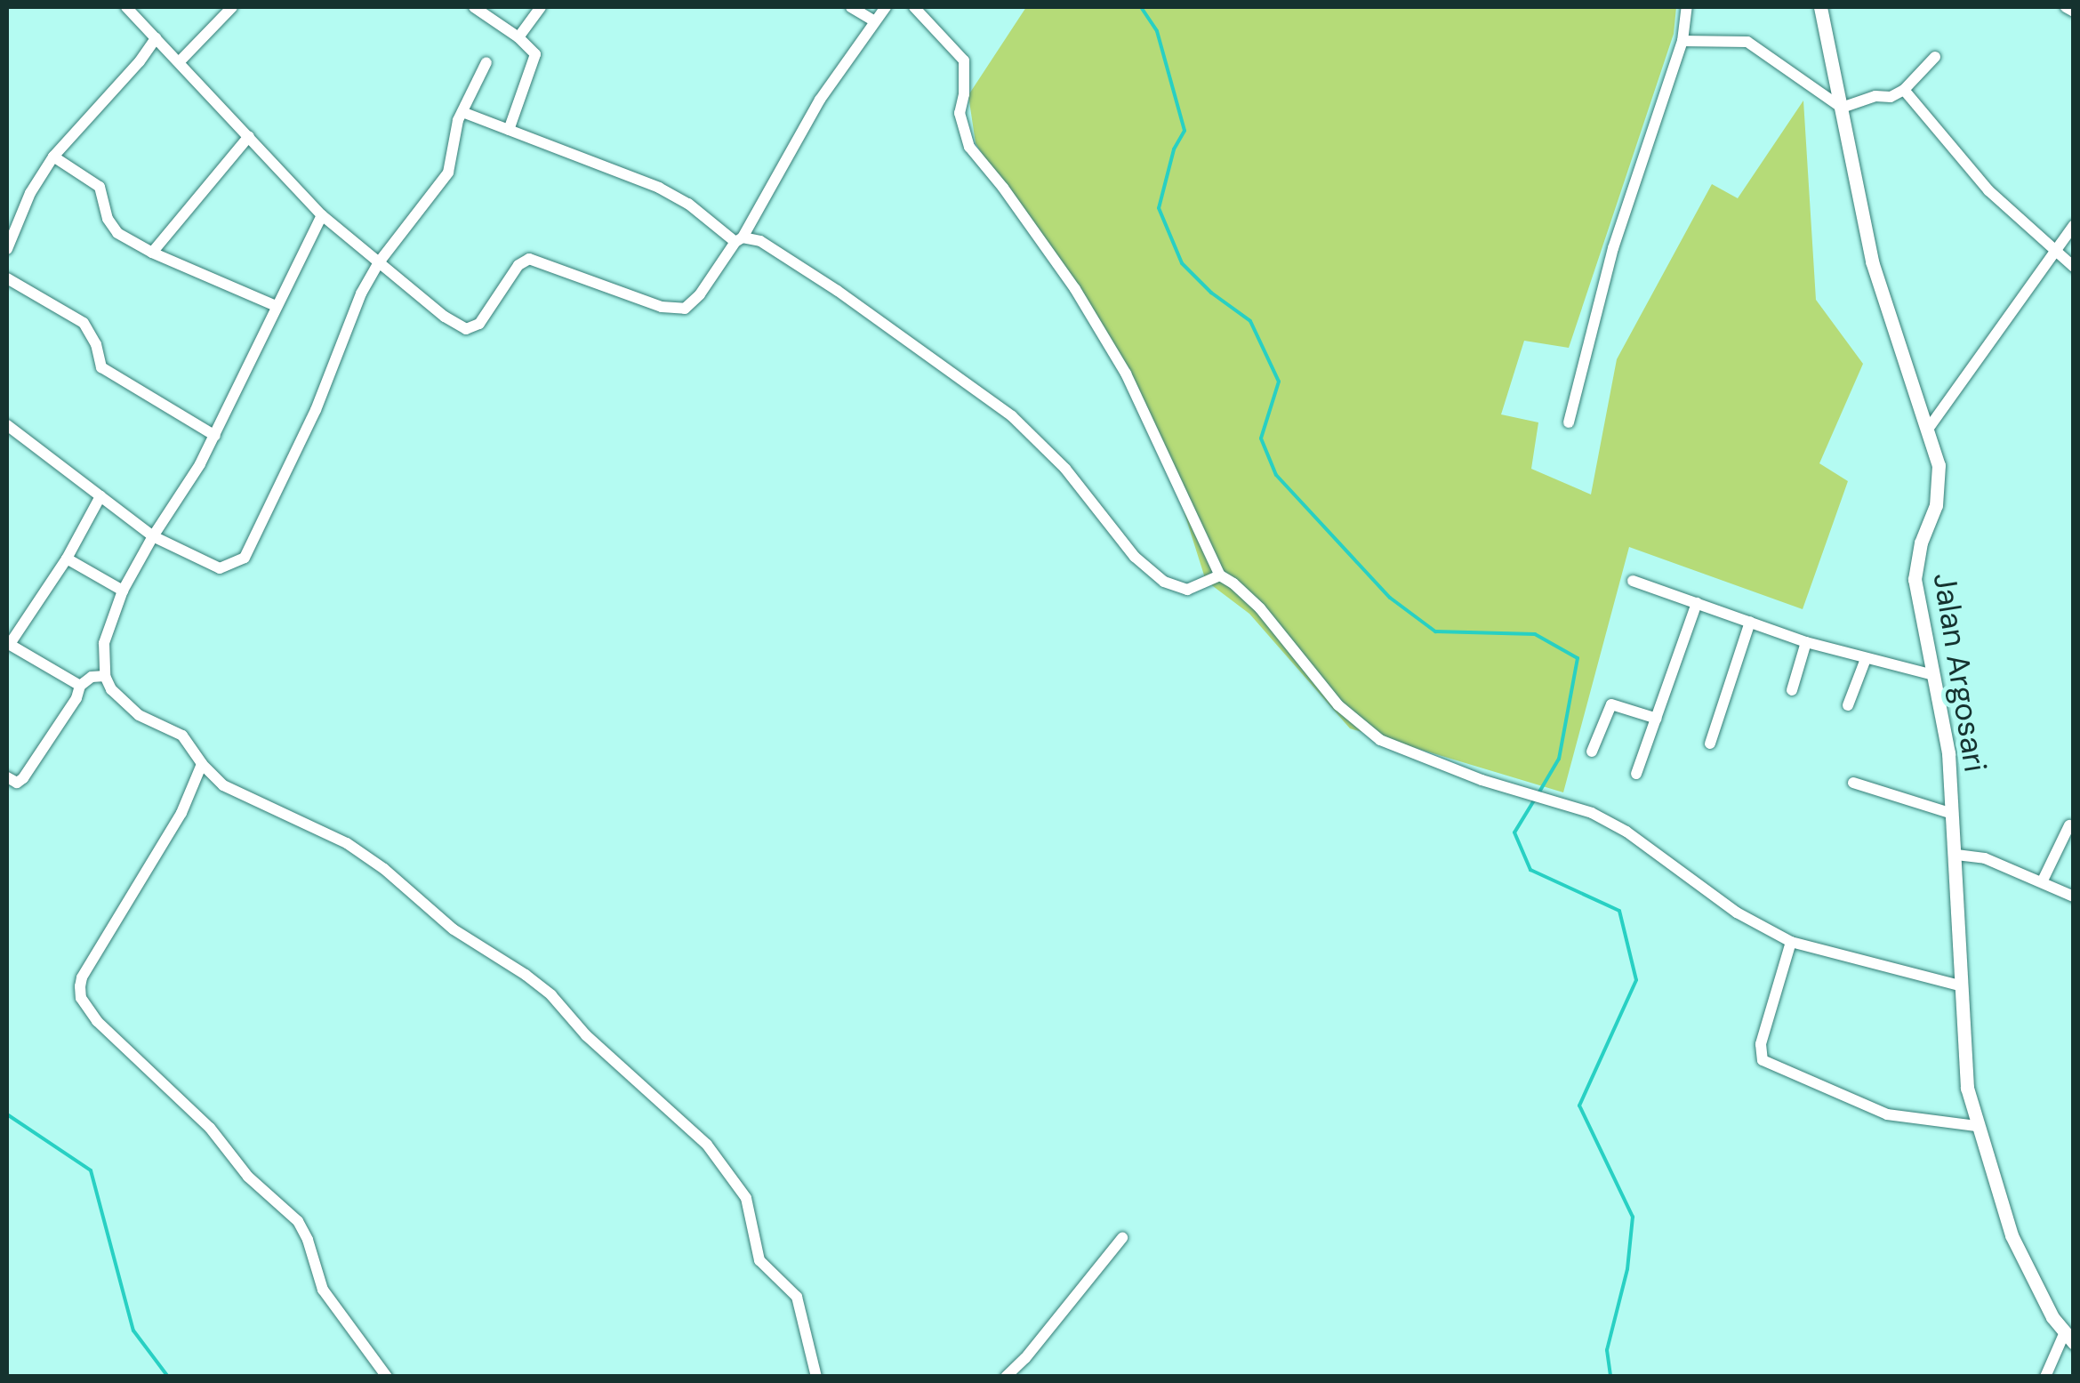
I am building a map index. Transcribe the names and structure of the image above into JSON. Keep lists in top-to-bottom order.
{
  "streets": {
    "street": ["Jalan Argosari"]
  }
}
